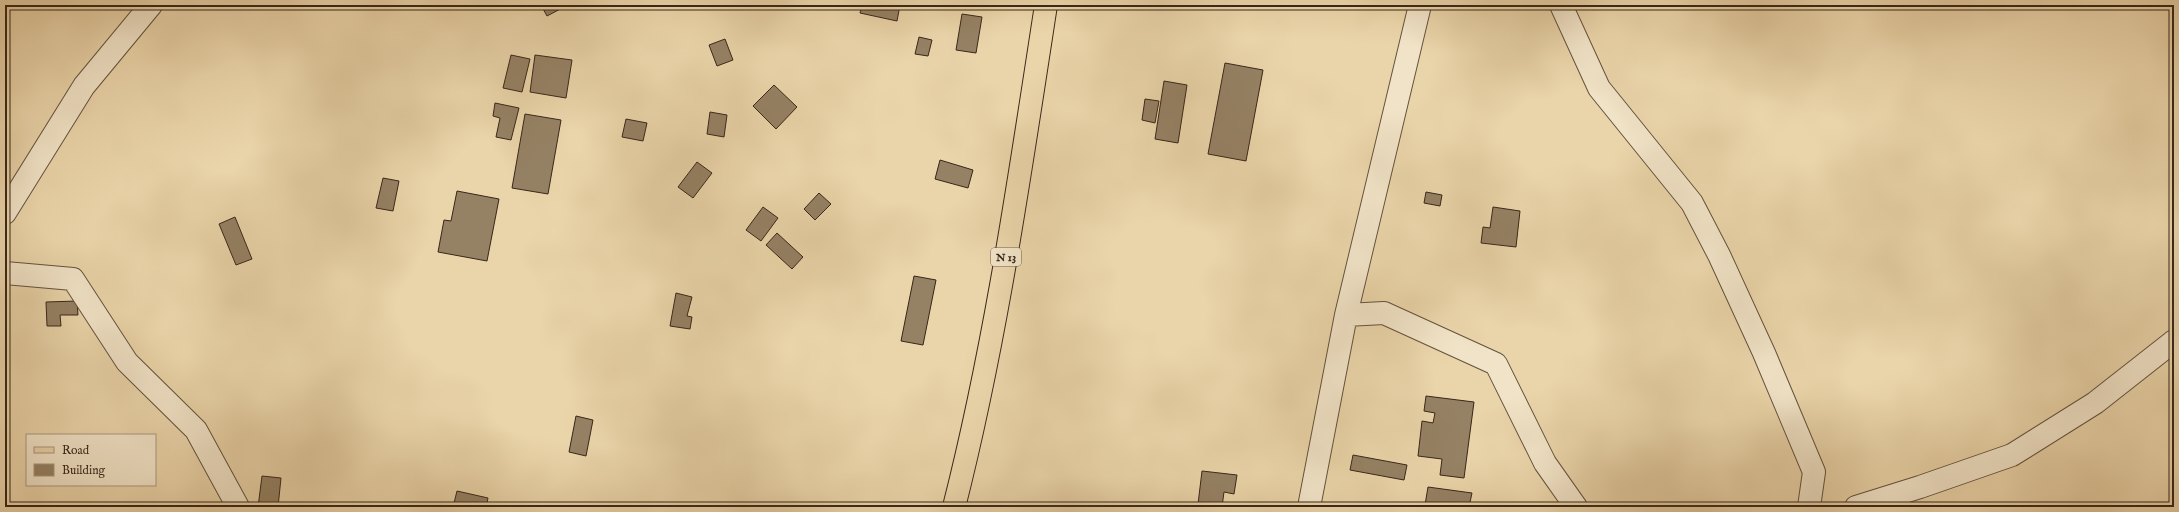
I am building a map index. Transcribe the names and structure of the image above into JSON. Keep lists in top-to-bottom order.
{
  "streets": {
    "main road": ["N 13"]
  },
  "legend": ["Road", "Building"]
}
